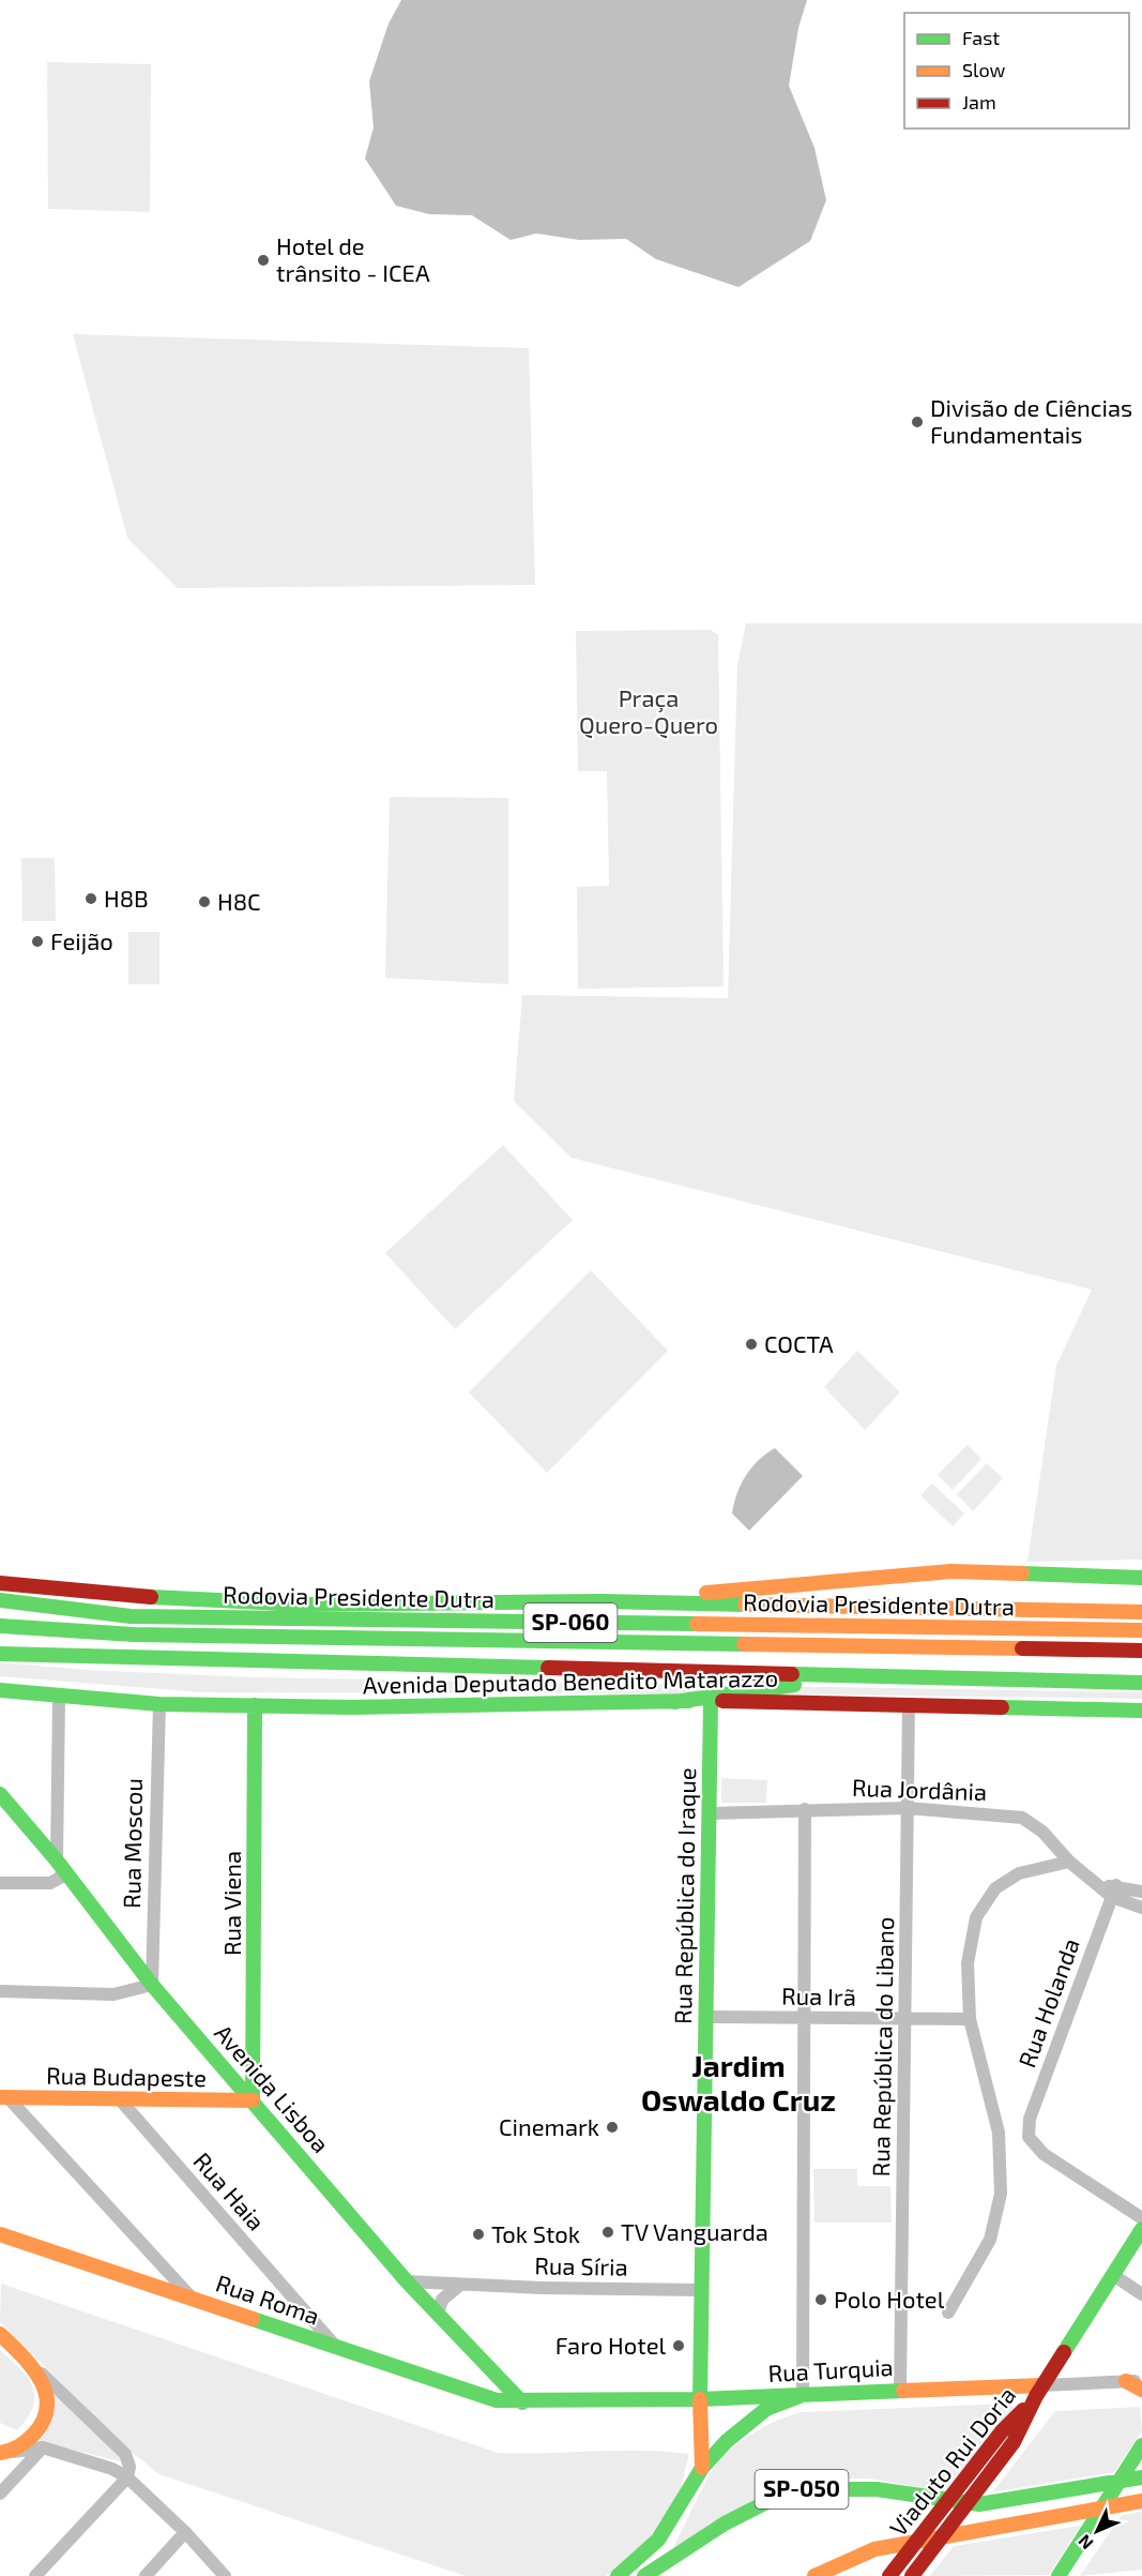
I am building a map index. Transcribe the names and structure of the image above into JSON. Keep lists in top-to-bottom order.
{
  "streets": {
    "main road": [
      "Rodovia Presidente Dutra",
      "SP-060",
      "Avenida Deputado Benedito Matarazzo",
      "Rua República do Iraque",
      "Rua Viena",
      "Rua Budapeste",
      "Avenida Lisboa",
      "Rua Roma",
      "Rua Turquia",
      "Viaduto Rui Doria",
      "SP-050"
    ],
    "street": [
      "Rua Jordânia",
      "Rua Moscou",
      "Rua Irã",
      "Rua Holanda",
      "Rua República do Libano",
      "Rua Haia",
      "Rua Síria"
    ]
  },
  "crossings": [
    ["Avenida Deputado Benedito Matarazzo", "Rua Moscou"],
    ["Avenida Deputado Benedito Matarazzo", "Rua República do Iraque"],
    ["Avenida Deputado Benedito Matarazzo", "Rua Viena"],
    ["Avenida Deputado Benedito Matarazzo", "Rua República do Libano"],
    ["Rua Jordânia", "Rua República do Iraque"],
    ["Rua Jordânia", "Rua Holanda"],
    ["Rua Jordânia", "Rua República do Libano"],
    ["Rua Moscou", "Avenida Lisboa"],
    ["Rua República do Iraque", "Rua Irã"],
    ["Rua República do Iraque", "Rua Síria"],
    ["Rua República do Iraque", "Rua Turquia"],
    ["Rua Viena", "Rua Budapeste"],
    ["Rua Viena", "Avenida Lisboa"],
    ["Rua Irã", "Rua República do Libano"],
    ["Rua República do Libano", "Rua Turquia"],
    ["Rua Budapeste", "Avenida Lisboa"],
    ["Rua Budapeste", "Rua Haia"],
    ["Avenida Lisboa", "Rua Síria"],
    ["Avenida Lisboa", "Rua Roma"],
    ["Avenida Lisboa", "Rua Turquia"],
    ["Rua Haia", "Rua Roma"],
    ["Rua Roma", "Rua Turquia"],
    ["Rua Turquia", "Viaduto Rui Doria"]
  ],
  "districts": ["Jardim Oswaldo Cruz"],
  "parks": ["Praça Quero-Quero"],
  "places": [
    "Hotel de trânsito - ICEA",
    "Divisão de Ciências Fundamentais",
    "H8B",
    "H8C",
    "Feijão",
    "COCTA",
    "Cinemark",
    "TV Vanguarda",
    "Tok Stok",
    "Polo Hotel",
    "Faro Hotel"
  ],
  "legend": ["Fast", "Slow", "Jam"],
  "north": "bottom left"
}
